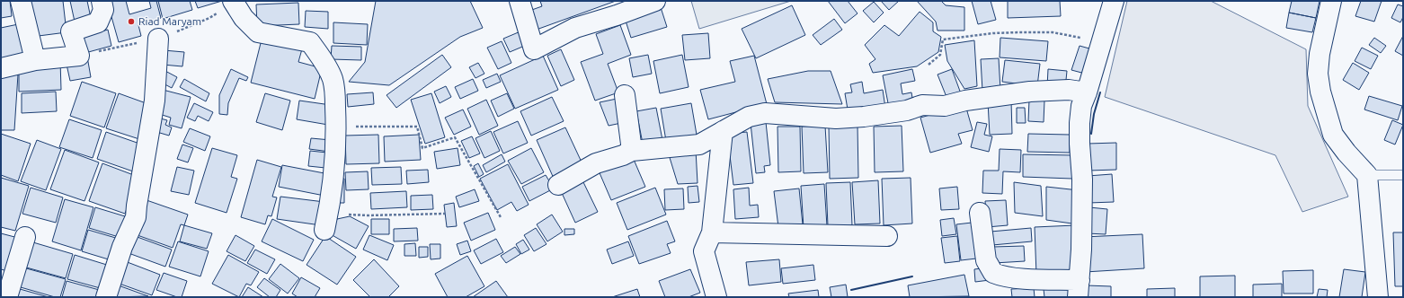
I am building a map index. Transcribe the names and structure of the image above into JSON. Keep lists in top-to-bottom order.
{
  "places": ["Riad Maryam"]
}
